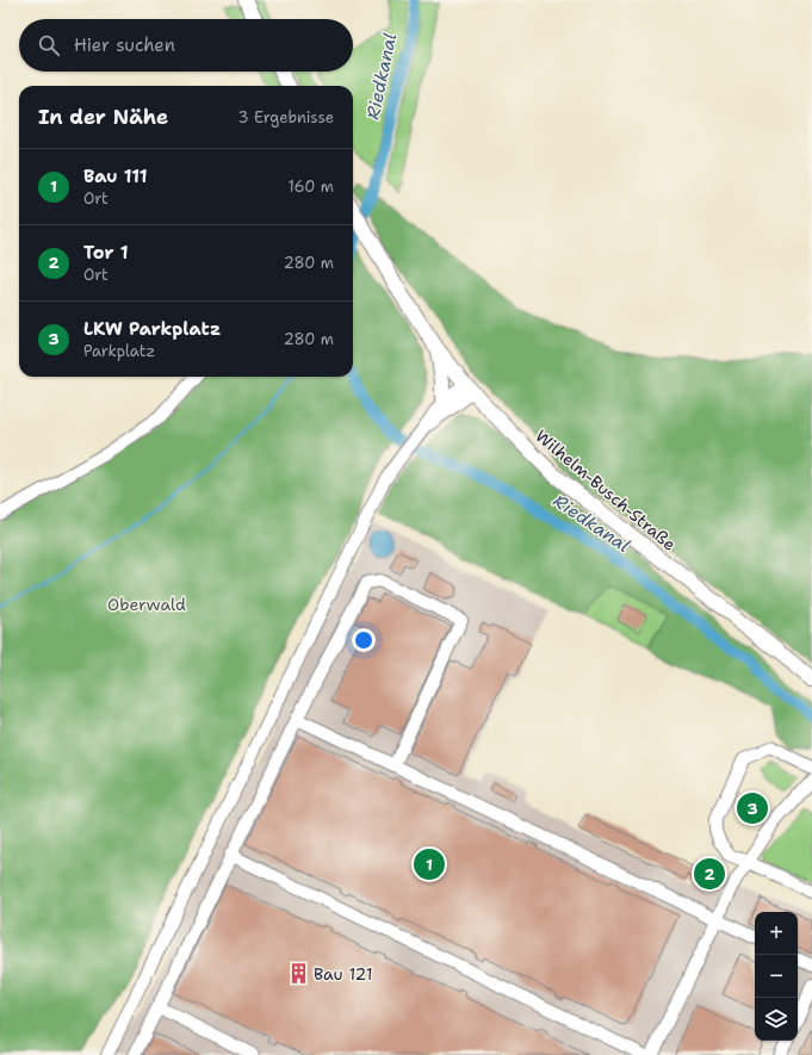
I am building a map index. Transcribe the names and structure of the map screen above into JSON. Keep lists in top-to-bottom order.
{
  "streets": {
    "main road": ["Wilhelm-Busch-Straße"]
  },
  "water": ["Riedkanal"],
  "parks": ["Oberwald"],
  "places": {
    "building": ["Bau 121"]
  },
  "page": {
    "search": "Hier suchen",
    "heading": ["In der Nähe", "3 Ergebnisse"],
    "list": [
      {
        "mark": "1",
        "name": "Bau 111",
        "note": "Ort",
        "value": "160 m"
      },
      {
        "mark": "2",
        "name": "Tor 1",
        "note": "Ort",
        "value": "280 m"
      },
      {
        "mark": "3",
        "name": "LKW Parkplatz",
        "note": "Parkplatz",
        "value": "280 m"
      }
    ],
    "pins": ["3", "1", "2"],
    "map_buttons": ["+", "−"]
  }
}
